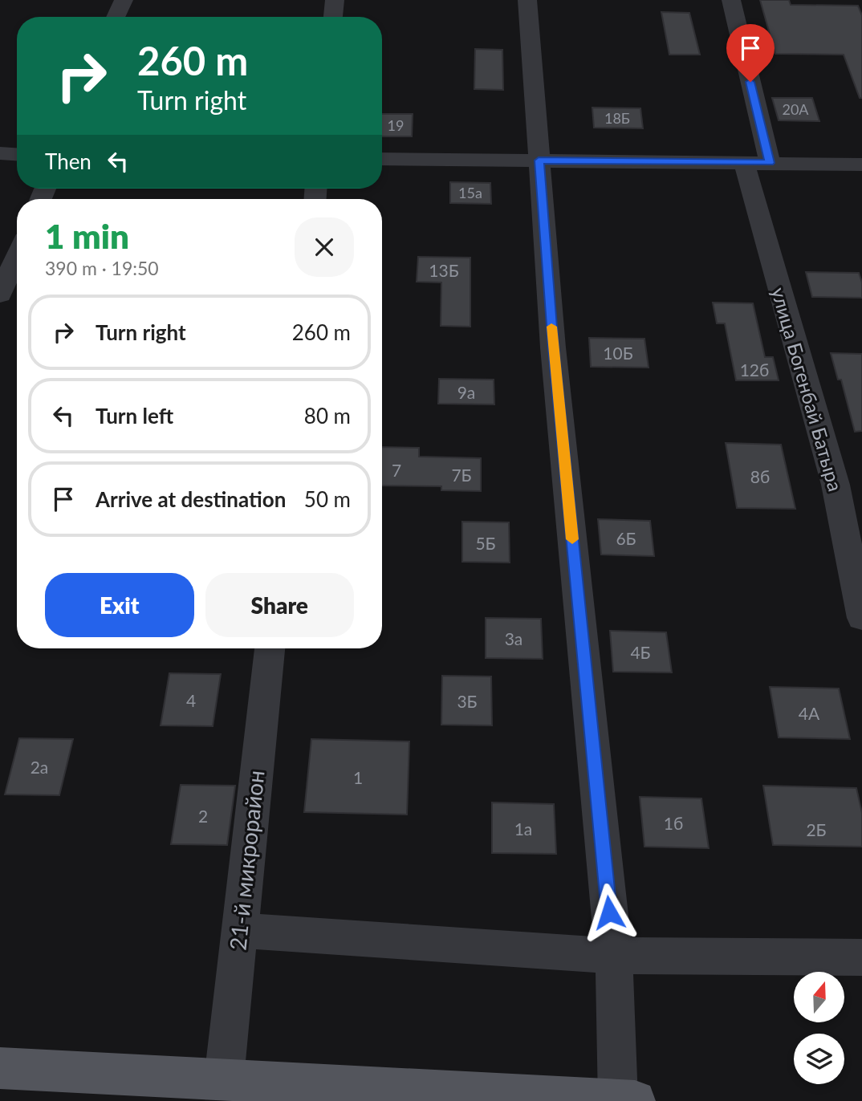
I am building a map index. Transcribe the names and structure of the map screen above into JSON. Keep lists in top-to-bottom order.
{
  "streets": {
    "street": ["улица Богенбай Батыра", "21-й микрорайон"]
  },
  "house_numbers": [
    "20А",
    "18Б",
    "19",
    "15а",
    "13Б",
    "10Б",
    "12б",
    "9а",
    "7",
    "7Б",
    "8б",
    "6Б",
    "5Б",
    "3а",
    "4Б",
    "4",
    "3Б",
    "4А",
    "2а",
    "1",
    "2",
    "1б",
    "1а",
    "2Б"
  ],
  "north": "top",
  "page": {
    "turn": ["260 m", "Turn right"],
    "then": "Then",
    "heading": ["1 min", "390 m · 19:50"],
    "list": [
      {
        "name": "Turn right",
        "value": "260 m"
      },
      {
        "name": "Turn left",
        "value": "80 m"
      },
      {
        "name": "Arrive at destination",
        "value": "50 m"
      }
    ],
    "buttons": ["Exit", "Share"]
  }
}
